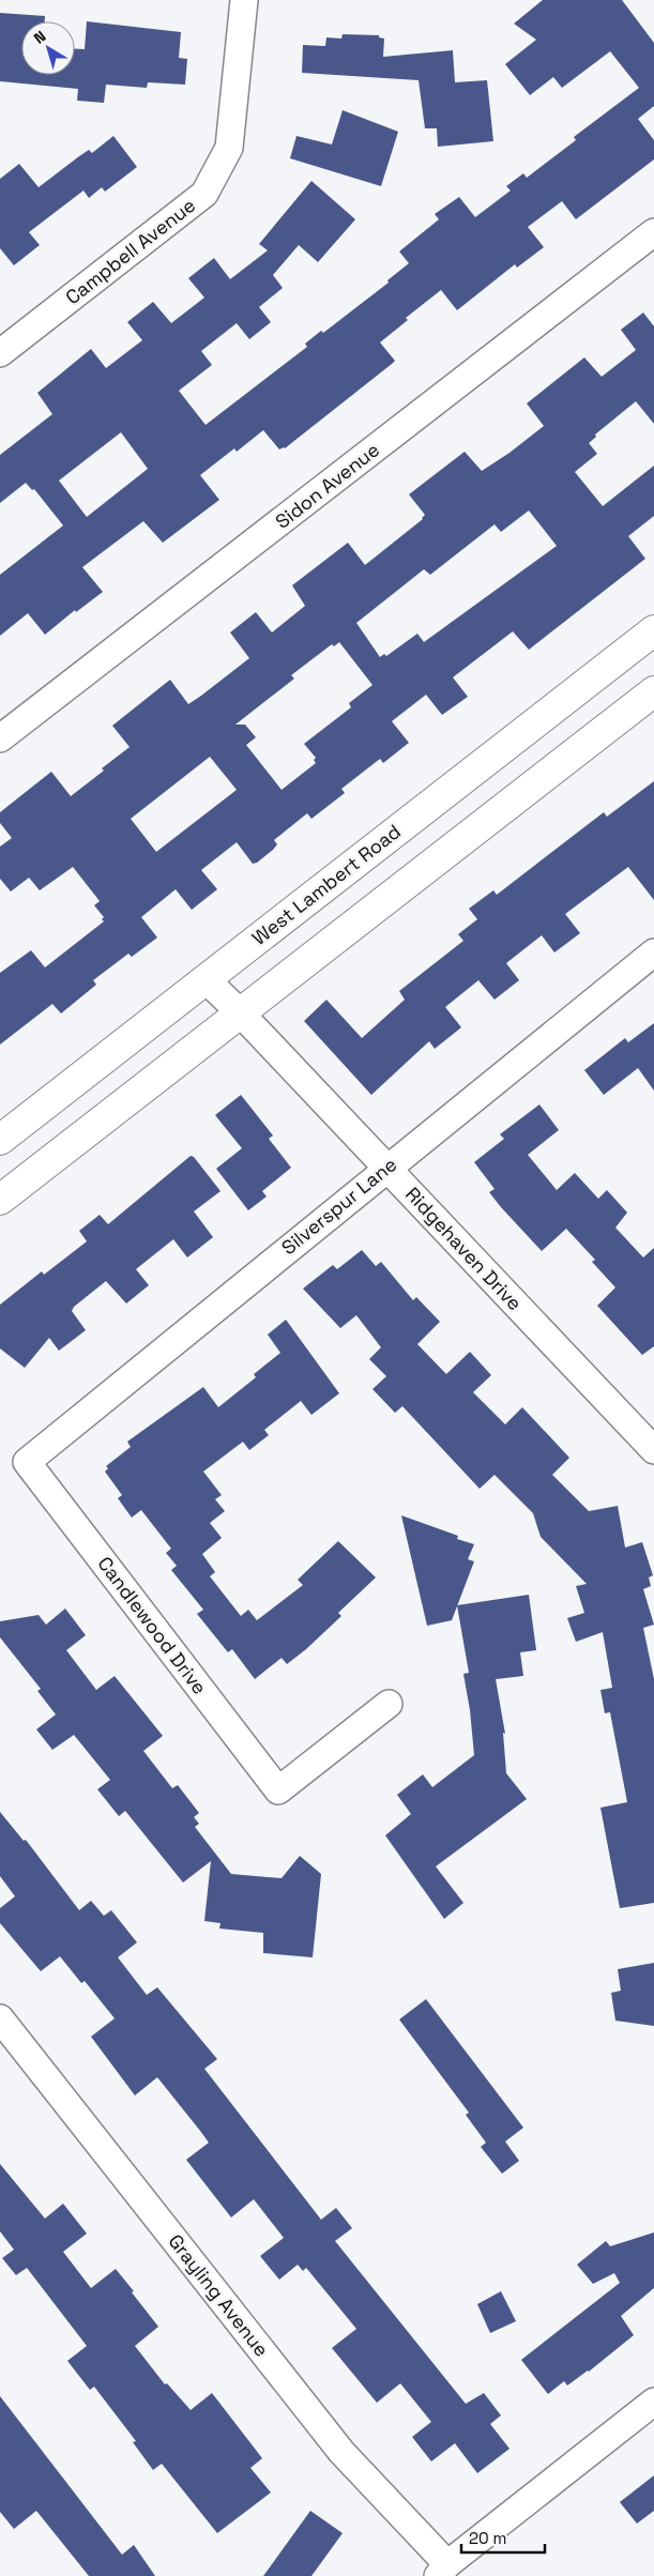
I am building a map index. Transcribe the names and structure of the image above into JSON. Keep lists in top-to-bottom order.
{
  "streets": {
    "main road": ["West Lambert Road"],
    "street": [
      "Campbell Avenue",
      "Sidon Avenue",
      "Silverspur Lane",
      "Ridgehaven Drive",
      "Candlewood Drive",
      "Grayling Avenue"
    ]
  },
  "crossings": [
    ["West Lambert Road", "Ridgehaven Drive"],
    ["Silverspur Lane", "Ridgehaven Drive"],
    ["Silverspur Lane", "Candlewood Drive"]
  ],
  "scale_bar": "20 m",
  "north": "top left"
}
